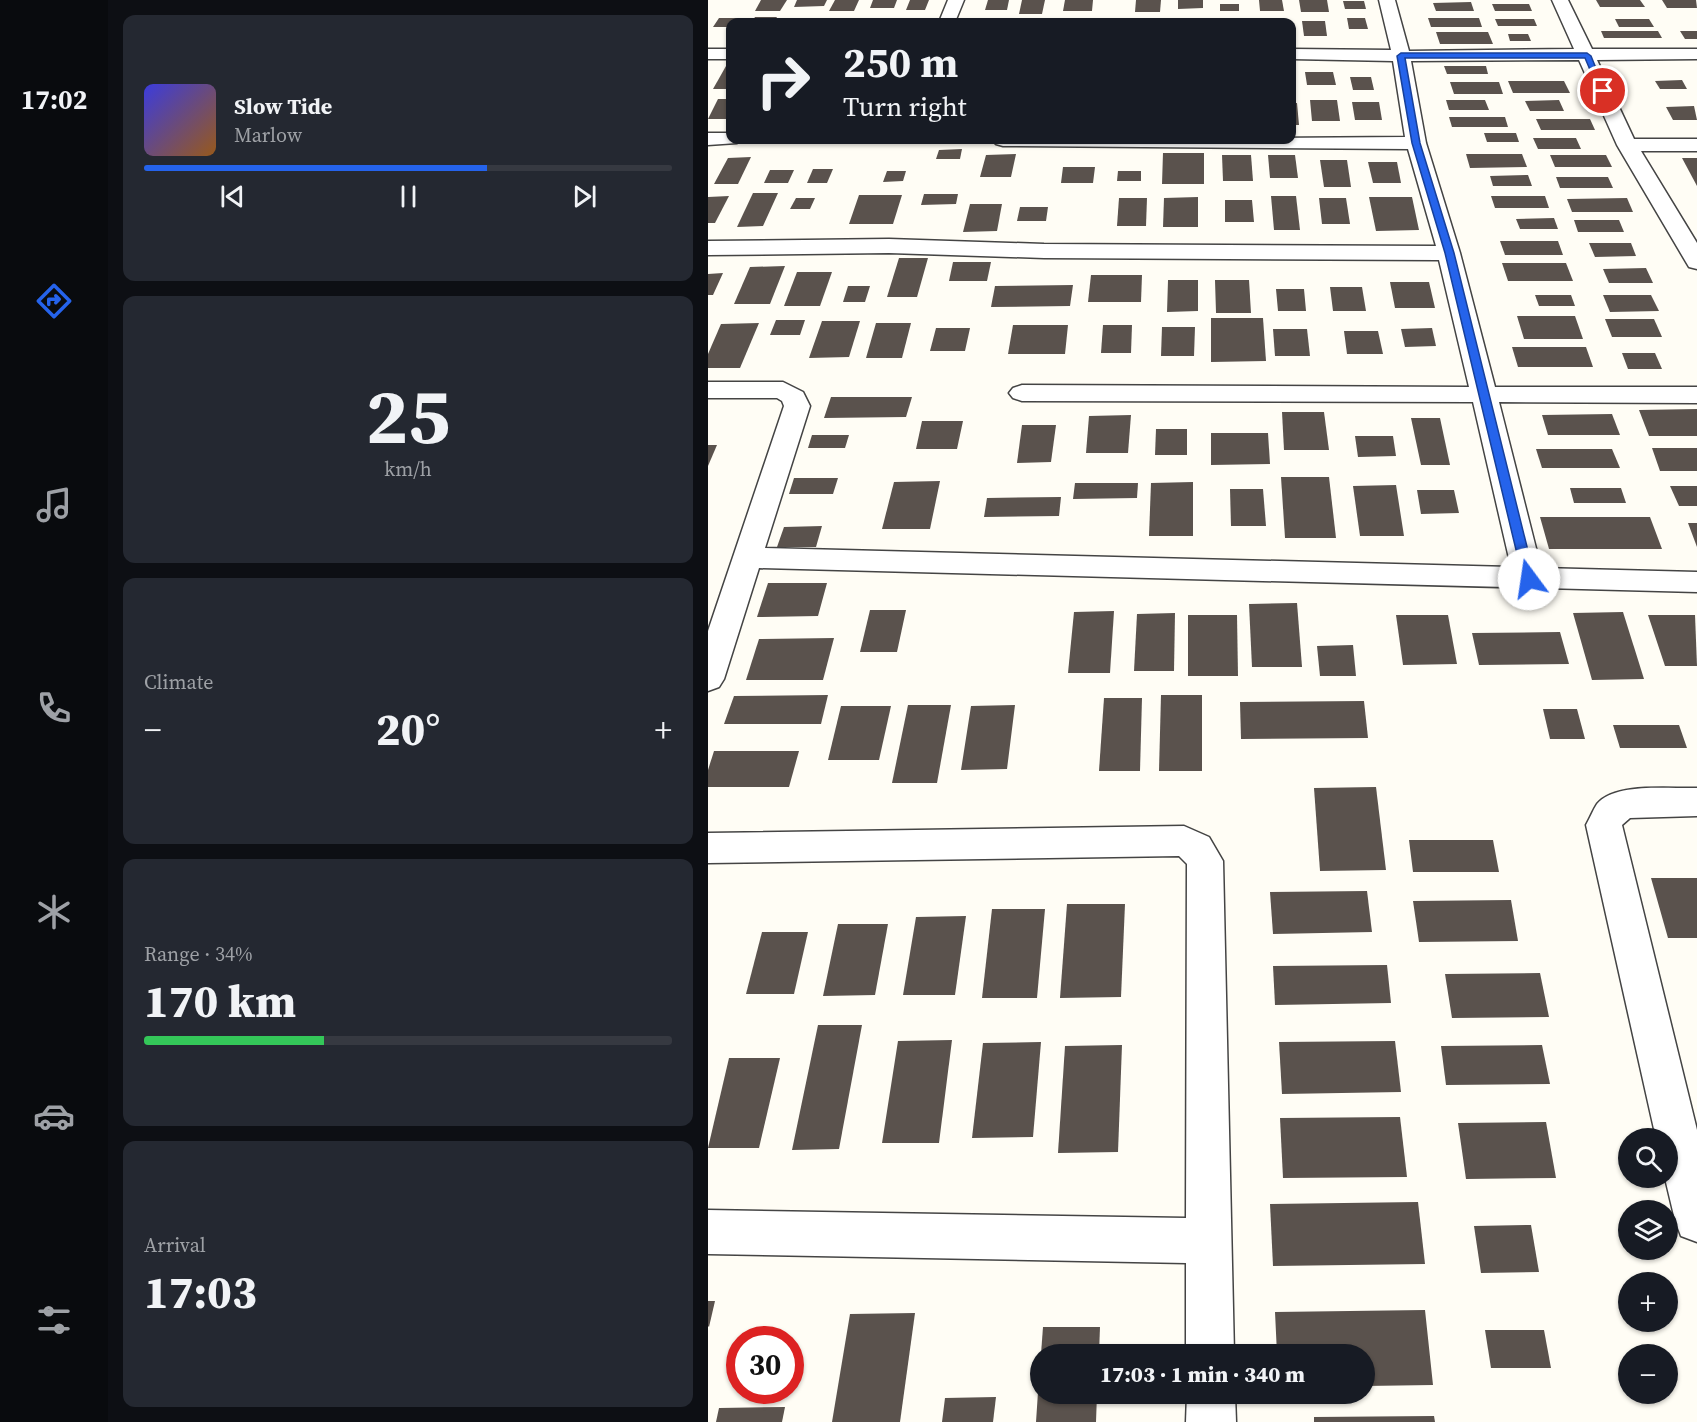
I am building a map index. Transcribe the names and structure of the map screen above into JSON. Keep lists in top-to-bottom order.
{
  "page": {
    "tabs": "17:02",
    "turn": ["250 m", "Turn right"],
    "song": ["Slow Tide", "Marlow"],
    "tile": [
      ["25", "km/h"],
      "Climate",
      ["Range · 34%", "170 km"],
      ["Arrival", "17:03"]
    ],
    "heat": ["−", "20°", "+"],
    "map_buttons": ["+", "−"],
    "limit": "30",
    "trip": "17:03 · 1 min · 340 m"
  }
}
